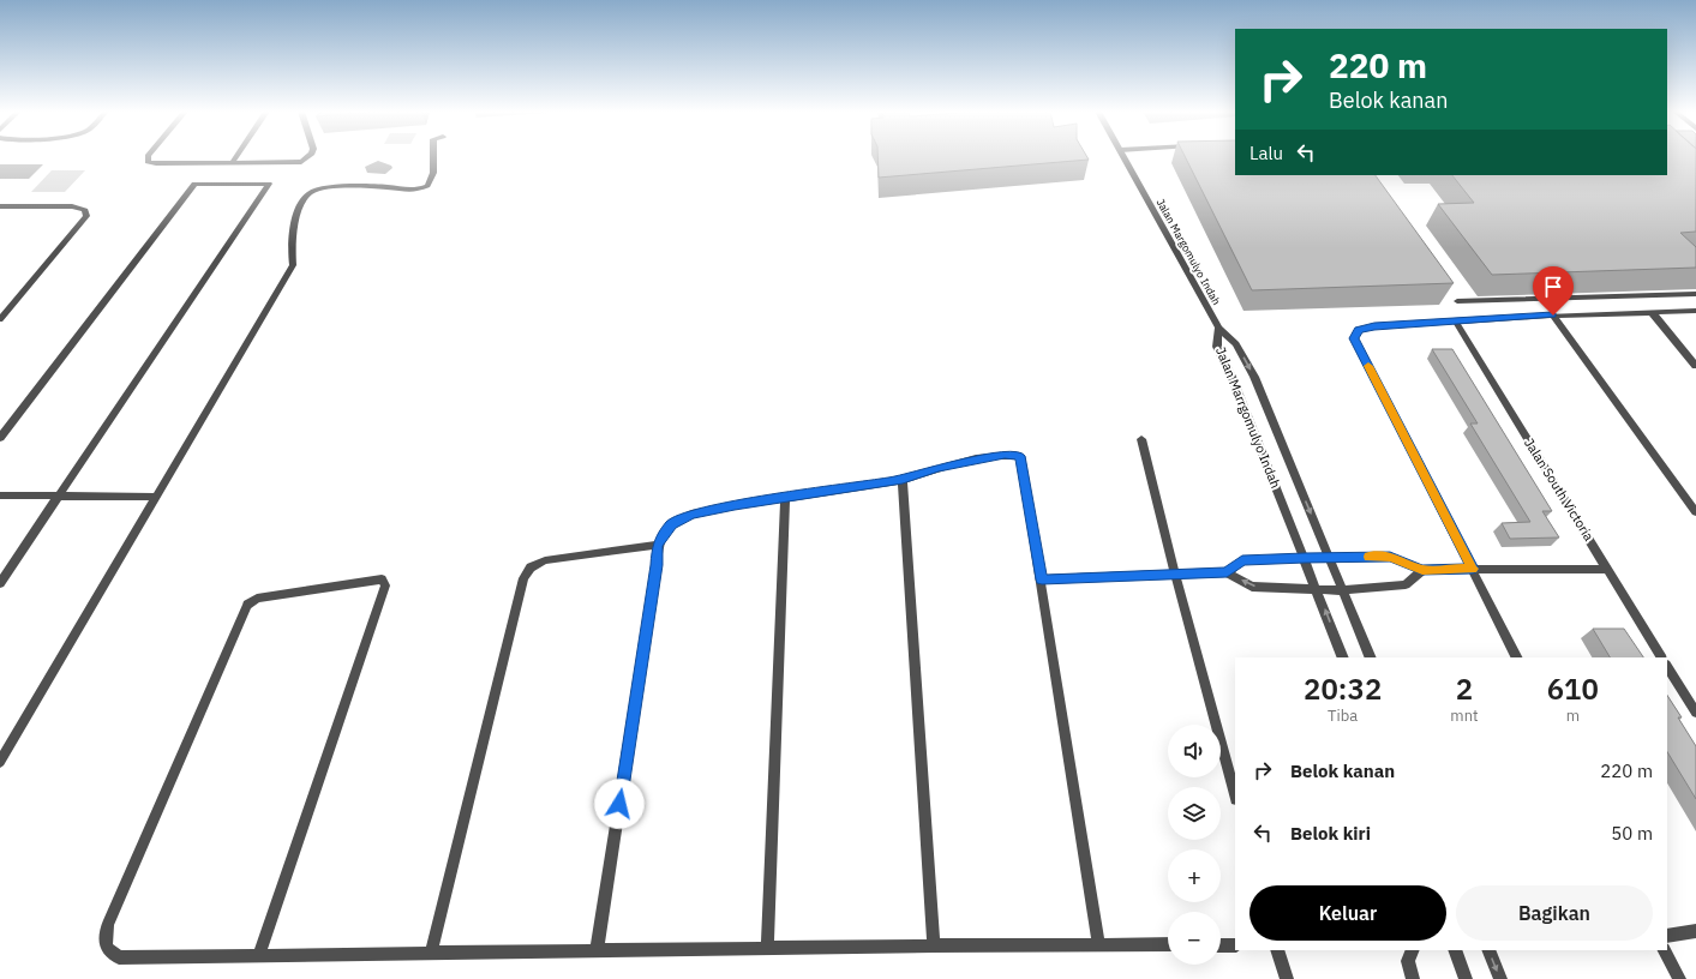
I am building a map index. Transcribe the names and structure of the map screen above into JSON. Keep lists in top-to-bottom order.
{
  "streets": {
    "street": ["Jalan Margomulyo Indah", "Jalan Marrgomulyo Indah", "Jalan South Victoria"]
  },
  "crossings": [
    ["Jalan Margomulyo Indah", "Jalan Marrgomulyo Indah"]
  ],
  "page": {
    "turn": ["220 m", "Belok kanan"],
    "then": "Lalu",
    "eta": [
      "20:32",
      "Tiba",
      "2",
      "mnt",
      "610",
      "m"
    ],
    "map_buttons": ["+", "−"],
    "list": [
      {
        "name": "Belok kanan",
        "value": "220 m"
      },
      {
        "name": "Belok kiri",
        "value": "50 m"
      }
    ],
    "buttons": ["Keluar", "Bagikan"]
  }
}
